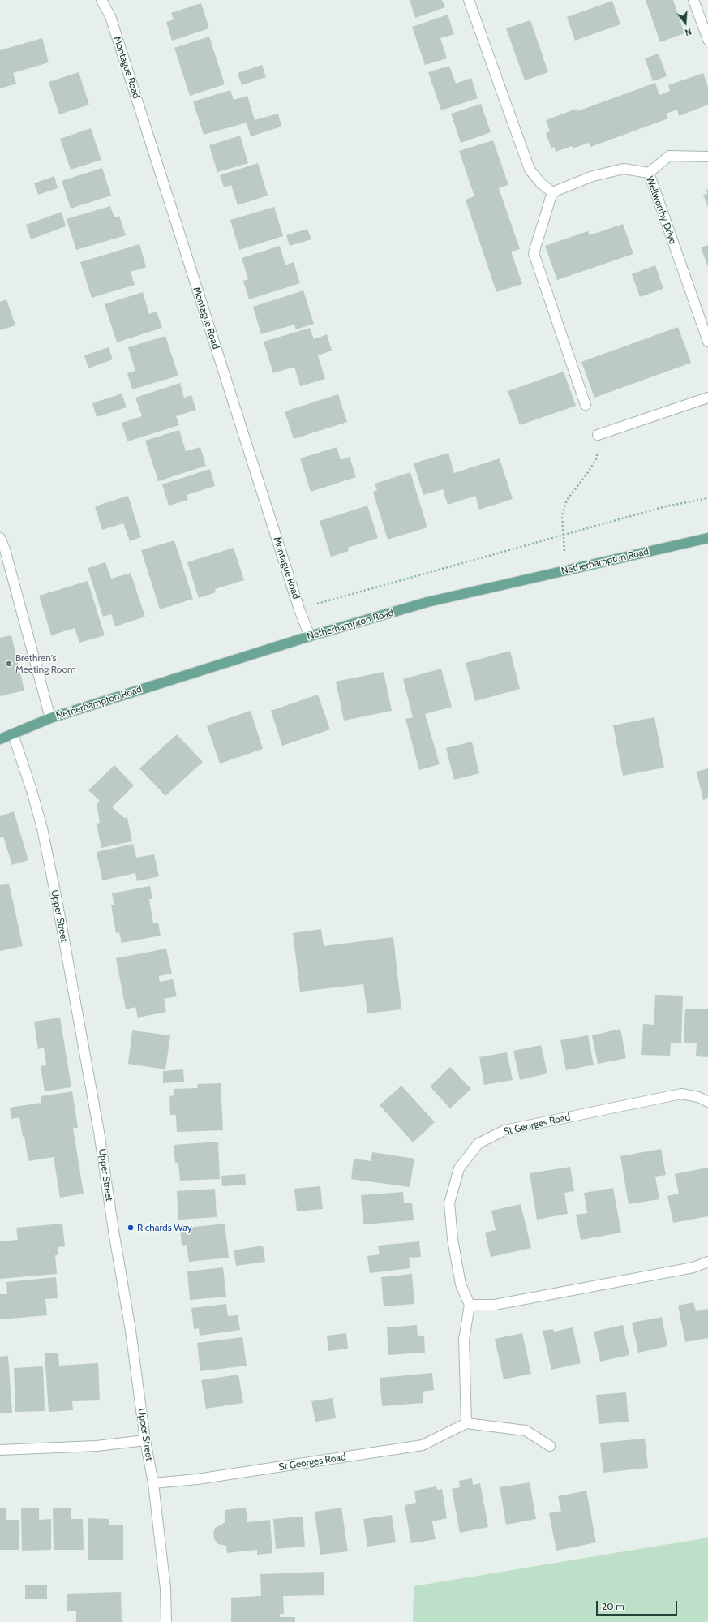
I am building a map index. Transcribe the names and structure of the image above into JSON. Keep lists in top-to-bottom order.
{
  "streets": {
    "main road": ["Netherhampton Road"],
    "street": [
      "Montague Road",
      "Wellworthy Drive",
      "Upper Street",
      "St Georges Road"
    ]
  },
  "crossings": [
    ["Montague Road", "Netherhampton Road"],
    ["Netherhampton Road", "Upper Street"],
    ["Upper Street", "St Georges Road"]
  ],
  "places": ["Brethren's Meeting Room", "Richards Way"],
  "scale_bar": "20 m",
  "north": "bottom"
}
